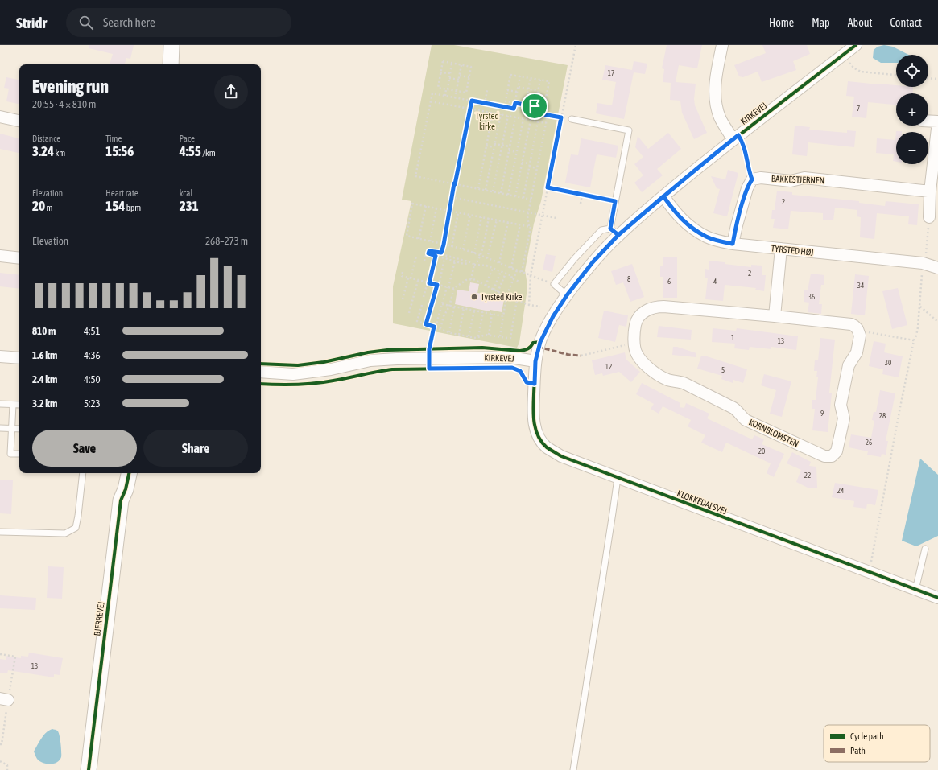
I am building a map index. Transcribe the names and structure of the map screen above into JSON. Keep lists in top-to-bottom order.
{
  "streets": {
    "street": [
      "KIRKEVEJ",
      "BAKKESTJERNEN",
      "TYRSTED HØJ",
      "KORNBLOMSTEN",
      "KLOKKEDALSVEJ",
      "BJERREVEJ"
    ]
  },
  "crossings": [
    ["KIRKEVEJ", "TYRSTED HØJ"],
    ["KIRKEVEJ", "KLOKKEDALSVEJ"]
  ],
  "parks": ["Tyrsted kirke"],
  "places": ["Tyrsted Kirke"],
  "house_numbers": [
    "17",
    "7",
    "2",
    "2",
    "8",
    "6",
    "4",
    "34",
    "36",
    "1",
    "13",
    "30",
    "12",
    "5",
    "9",
    "28",
    "26",
    "20",
    "22",
    "24",
    "13"
  ],
  "legend": ["Cycle path", "Path"],
  "page": {
    "header": "Stridr",
    "search": "Search here",
    "nav": [
      "Home",
      "Map",
      "About",
      "Contact"
    ],
    "map_buttons": ["+", "−"],
    "heading": ["Evening run", "20:55 · 4 × 810 m"],
    "stats": [
      ["Distance", "3.24 km"],
      ["Time", "15:56"],
      ["Pace", "4:55 /km"],
      ["Elevation", "20 m"],
      ["Heart rate", "154 bpm"],
      ["kcal", "231"]
    ],
    "chart": ["Elevation", "268–273 m"],
    "list": [
      {
        "name": "810 m",
        "note": "4:51"
      },
      {
        "name": "1.6 km",
        "note": "4:36"
      },
      {
        "name": "2.4 km",
        "note": "4:50"
      },
      {
        "name": "3.2 km",
        "note": "5:23"
      }
    ],
    "buttons": ["Save", "Share"]
  }
}
